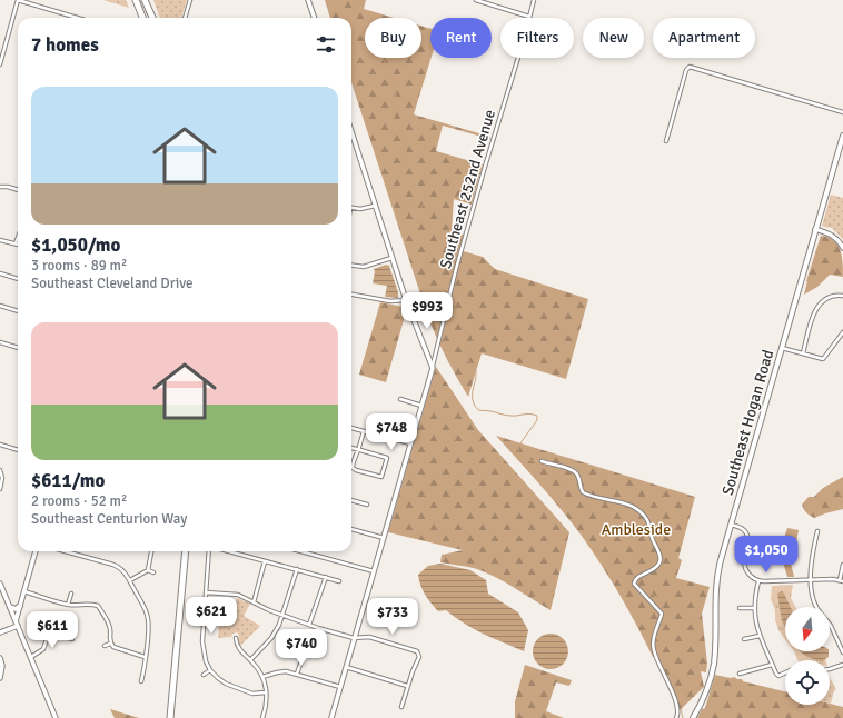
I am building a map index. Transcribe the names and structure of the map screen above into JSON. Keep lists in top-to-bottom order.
{
  "streets": {
    "main road": ["Southeast Hogan Road"],
    "street": ["Southeast 252nd Avenue"]
  },
  "parks": ["Ambleside"],
  "north": "bottom",
  "page": {
    "chip": [
      "Buy",
      "Rent",
      "Filters",
      "New",
      "Apartment"
    ],
    "heading": "7 homes",
    "list": [
      {
        "name": "$1,050/mo",
        "note": "3 rooms · 89 m² · Southeast Cleveland Drive"
      },
      {
        "name": "$611/mo",
        "note": "2 rooms · 52 m² · Southeast Centurion Way"
      }
    ],
    "price": [
      "$993",
      "$748",
      "$1,050",
      "$621",
      "$733",
      "$611",
      "$740"
    ]
  }
}
